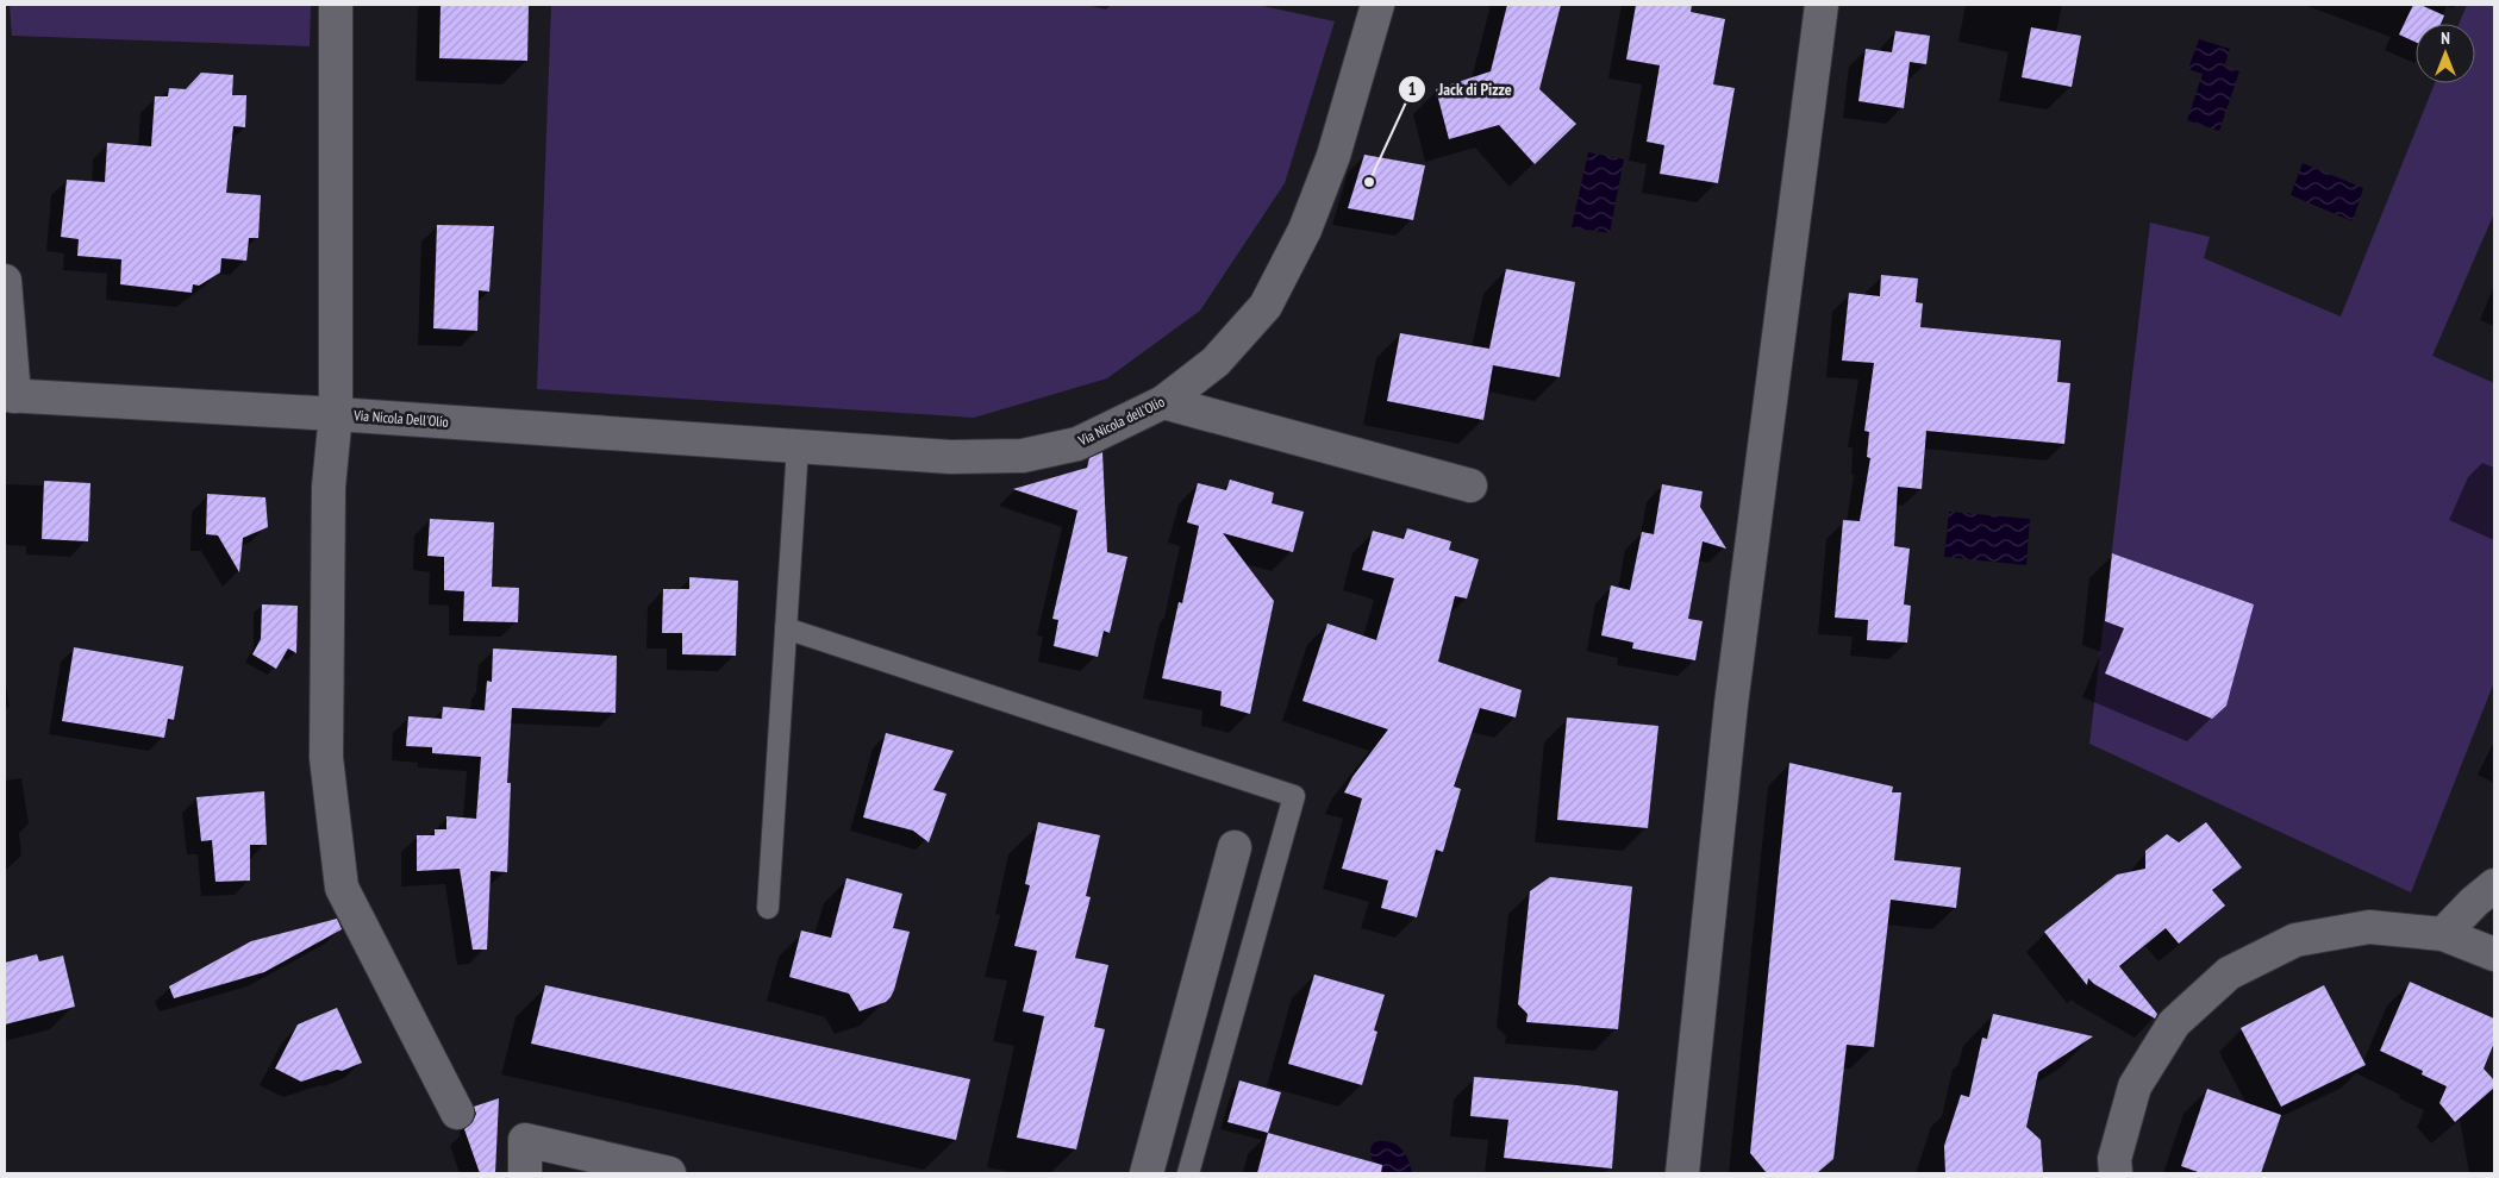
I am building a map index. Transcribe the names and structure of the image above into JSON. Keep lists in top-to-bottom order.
{
  "streets": {
    "street": ["Via Nicola Dell'Olio", "Via Nicola dell'Olio"]
  },
  "crossings": [
    ["Via Nicola Dell'Olio", "Via Nicola dell'Olio"]
  ],
  "places": ["Jack di Pizze"],
  "north": "top"
}
